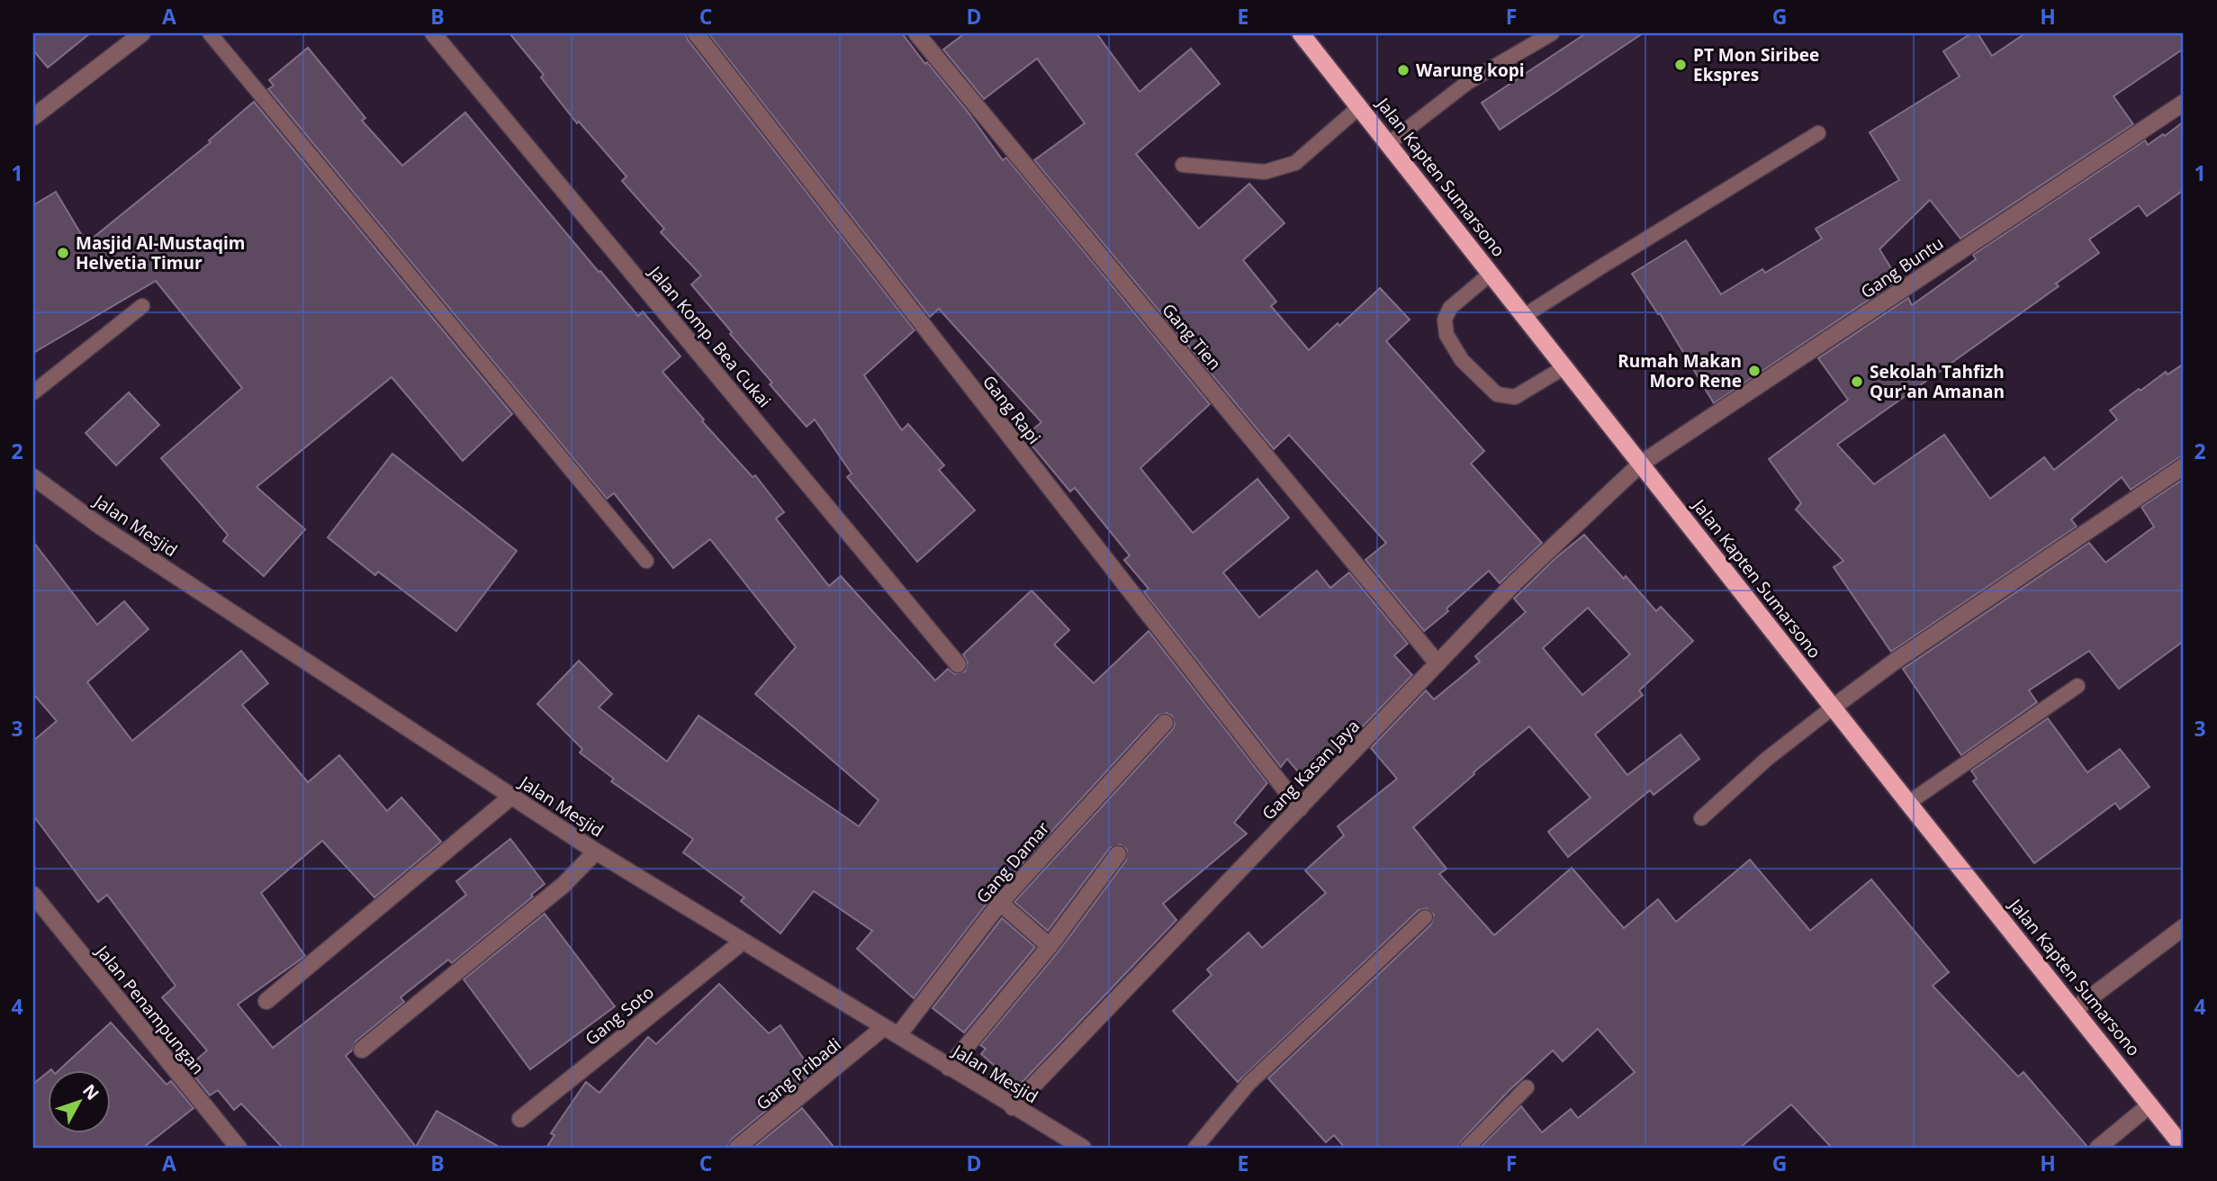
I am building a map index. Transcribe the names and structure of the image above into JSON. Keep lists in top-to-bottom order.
{
  "streets": {
    "highway": ["Jalan Kapten Sumarsono"],
    "street": [
      "Gang Buntu",
      "Jalan Komp. Bea Cukai",
      "Gang Tien",
      "Gang Rapi",
      "Jalan Mesjid",
      "Gang Kasan Jaya",
      "Gang Damar",
      "Jalan Penampungan",
      "Gang Soto",
      "Gang Pribadi"
    ]
  },
  "crossings": [
    ["Jalan Kapten Sumarsono", "Gang Buntu"],
    ["Jalan Kapten Sumarsono", "Gang Kasan Jaya"],
    ["Gang Buntu", "Gang Kasan Jaya"],
    ["Gang Tien", "Gang Kasan Jaya"],
    ["Gang Rapi", "Gang Kasan Jaya"],
    ["Jalan Mesjid", "Gang Kasan Jaya"],
    ["Jalan Mesjid", "Gang Damar"],
    ["Jalan Mesjid", "Gang Soto"],
    ["Jalan Mesjid", "Gang Pribadi"]
  ],
  "places": [
    "PT Mon Siribee Ekspres",
    "Warung kopi",
    "Masjid Al-Mustaqim Helvetia Timur",
    "Rumah Makan Moro Rene",
    "Sekolah Tahfizh Qur'an Amanan"
  ],
  "north": "top right",
  "grid": {
    "columns": [
      "A",
      "B",
      "C",
      "D",
      "E",
      "F",
      "G",
      "H"
    ],
    "rows": [
      "1",
      "2",
      "3",
      "4"
    ]
  }
}
